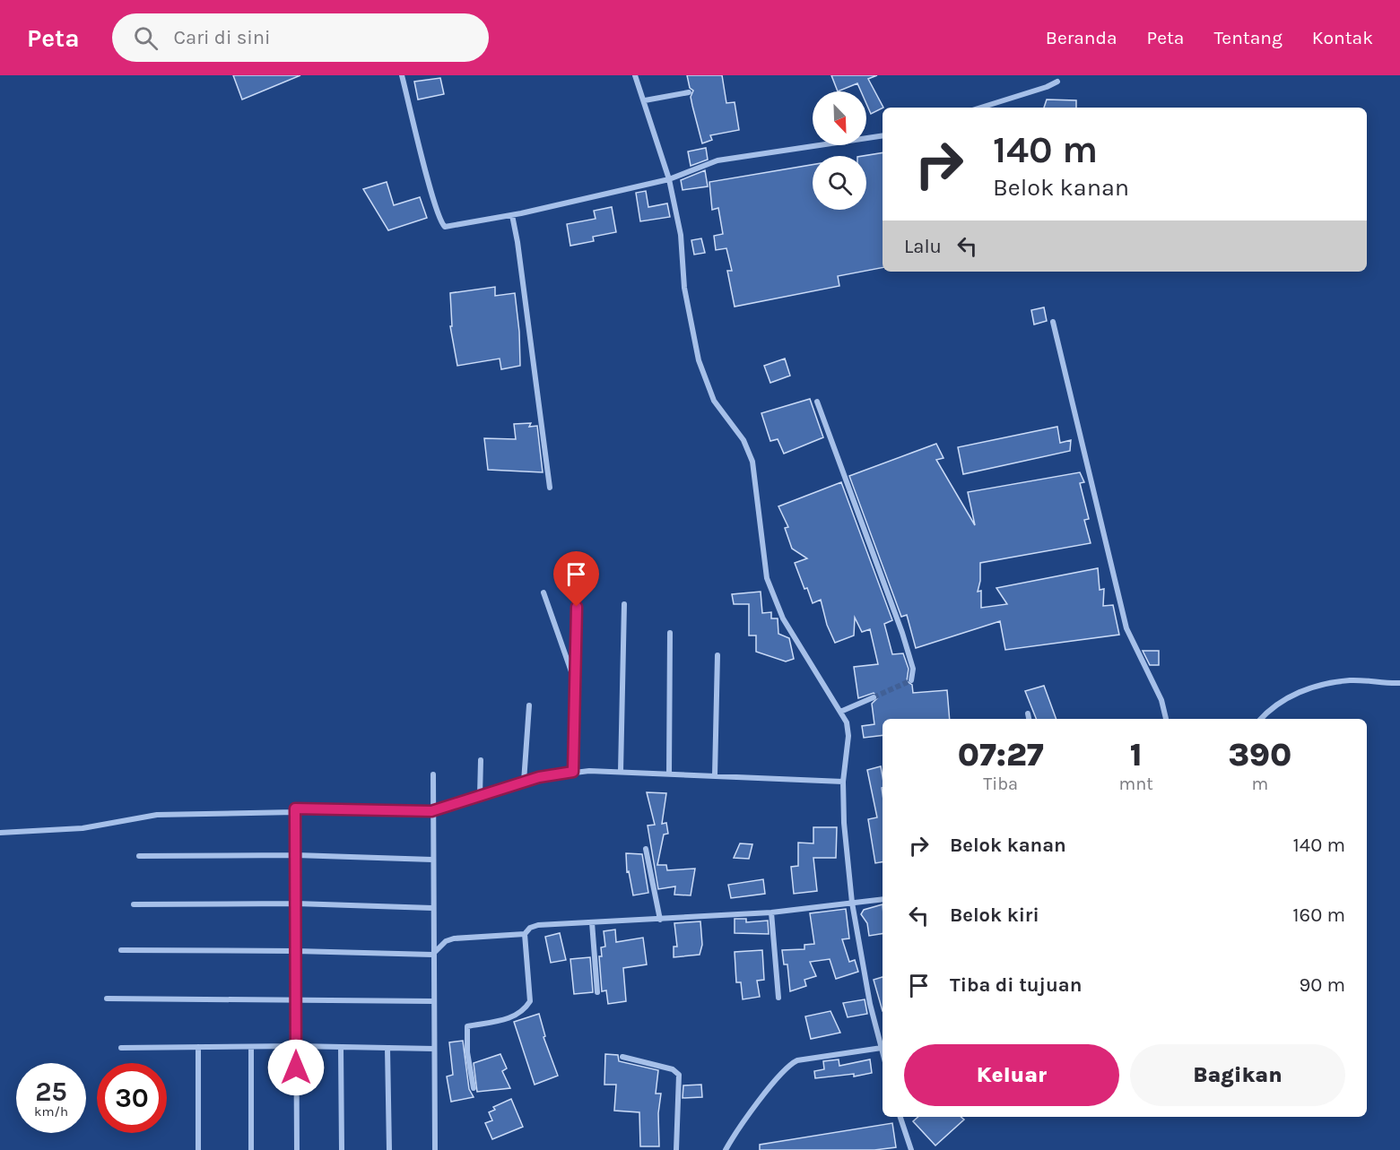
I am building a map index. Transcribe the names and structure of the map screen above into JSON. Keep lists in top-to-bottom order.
{
  "north": "bottom right",
  "page": {
    "header": "Peta",
    "search": "Cari di sini",
    "nav": [
      "Beranda",
      "Peta",
      "Tentang",
      "Kontak"
    ],
    "turn": ["140 m", "Belok kanan"],
    "then": "Lalu",
    "eta": [
      "07:27",
      "Tiba",
      "1",
      "mnt",
      "390",
      "m"
    ],
    "list": [
      {
        "name": "Belok kanan",
        "value": "140 m"
      },
      {
        "name": "Belok kiri",
        "value": "160 m"
      },
      {
        "name": "Tiba di tujuan",
        "value": "90 m"
      }
    ],
    "buttons": ["Keluar", "Bagikan"],
    "speed": "25 km/h",
    "limit": "30"
  }
}
